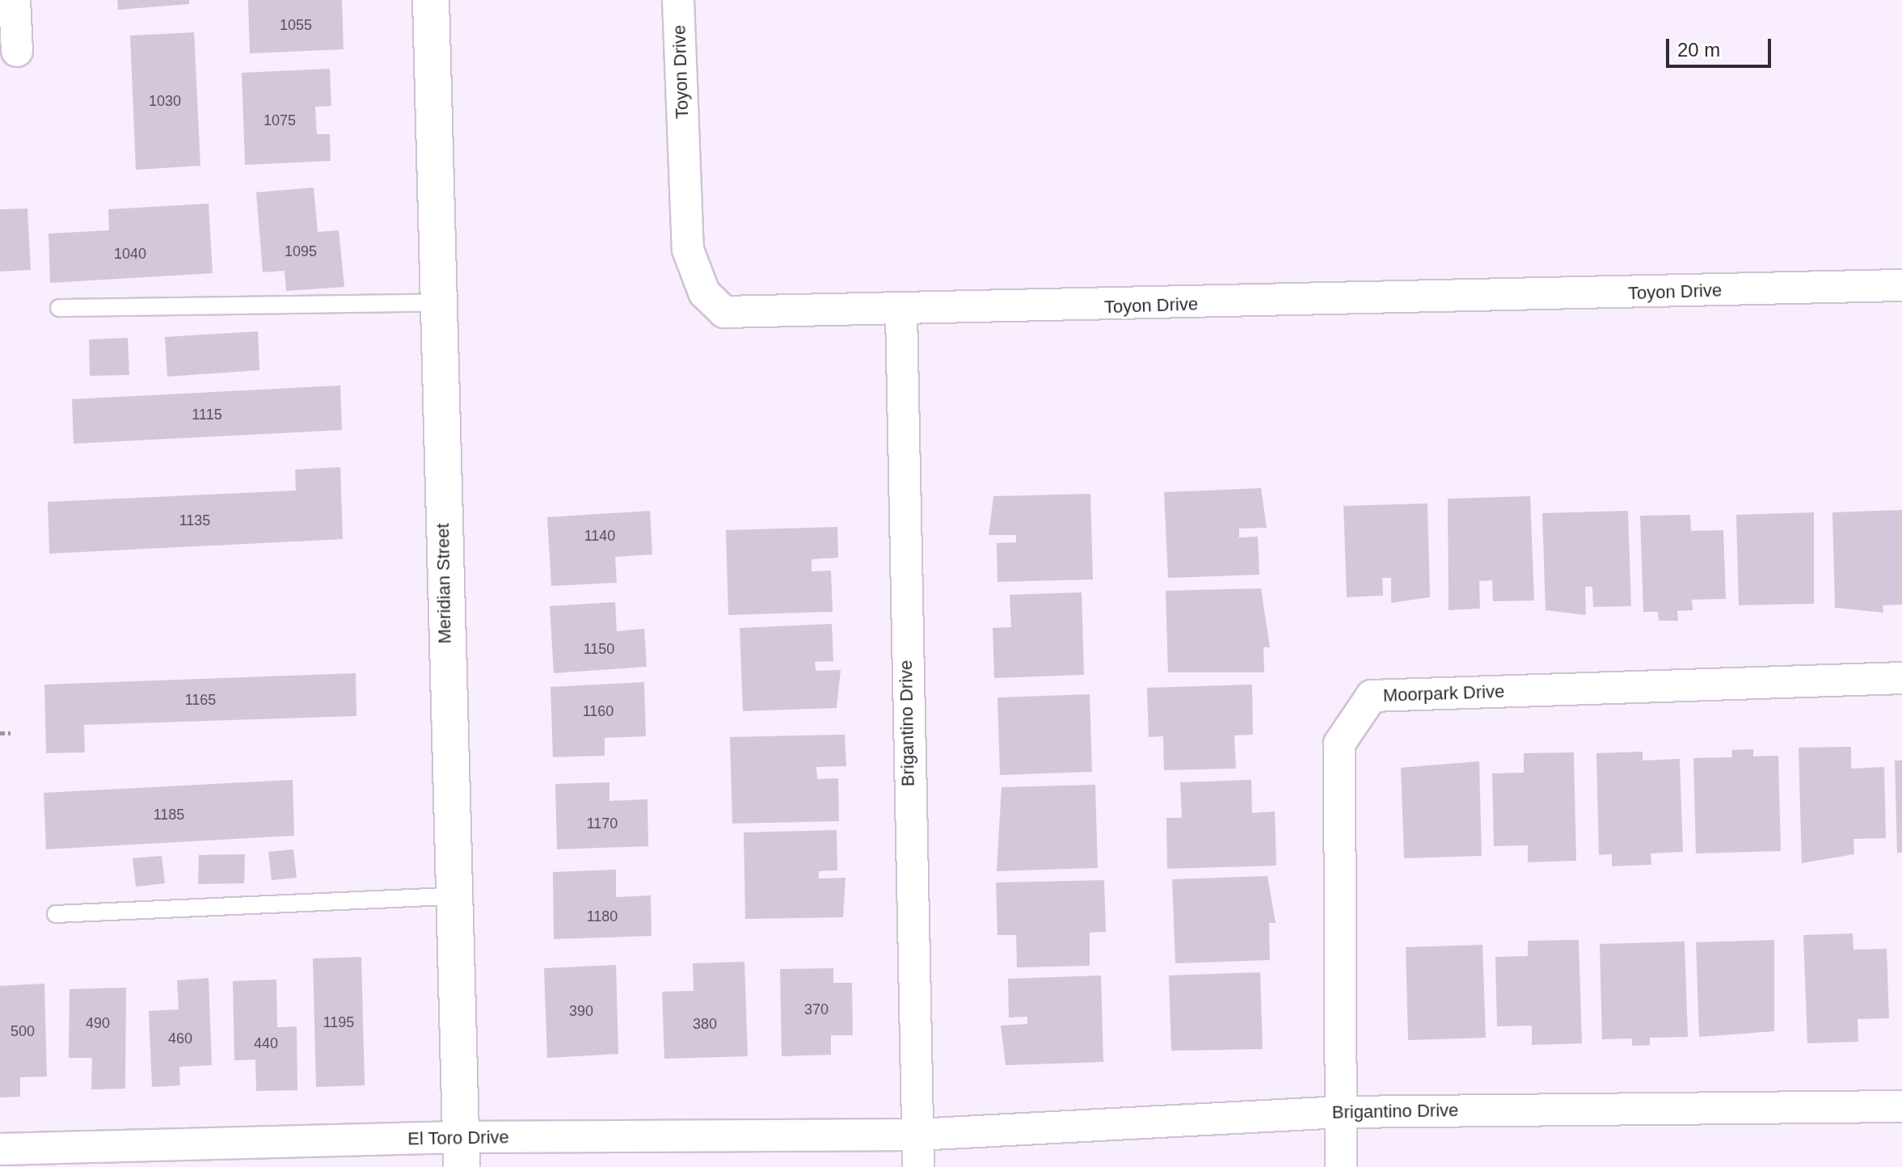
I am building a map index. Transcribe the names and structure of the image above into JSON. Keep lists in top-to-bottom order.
{
  "streets": {
    "street": [
      "Toyon Drive",
      "Meridian Street",
      "Moorpark Drive",
      "Brigantino Drive",
      "El Toro Drive"
    ]
  },
  "crossings": [
    ["Toyon Drive", "Brigantino Drive"],
    ["Meridian Street", "El Toro Drive"],
    ["Moorpark Drive", "Brigantino Drive"],
    ["Brigantino Drive", "El Toro Drive"]
  ],
  "house_numbers": [
    "1055",
    "1030",
    "1075",
    "1095",
    "1040",
    "1115",
    "1135",
    "1140",
    "1150",
    "1165",
    "1160",
    "1185",
    "1170",
    "1180",
    "370",
    "390",
    "1195",
    "490",
    "380",
    "500",
    "460",
    "440"
  ],
  "scale_bar": "20 m"
}
